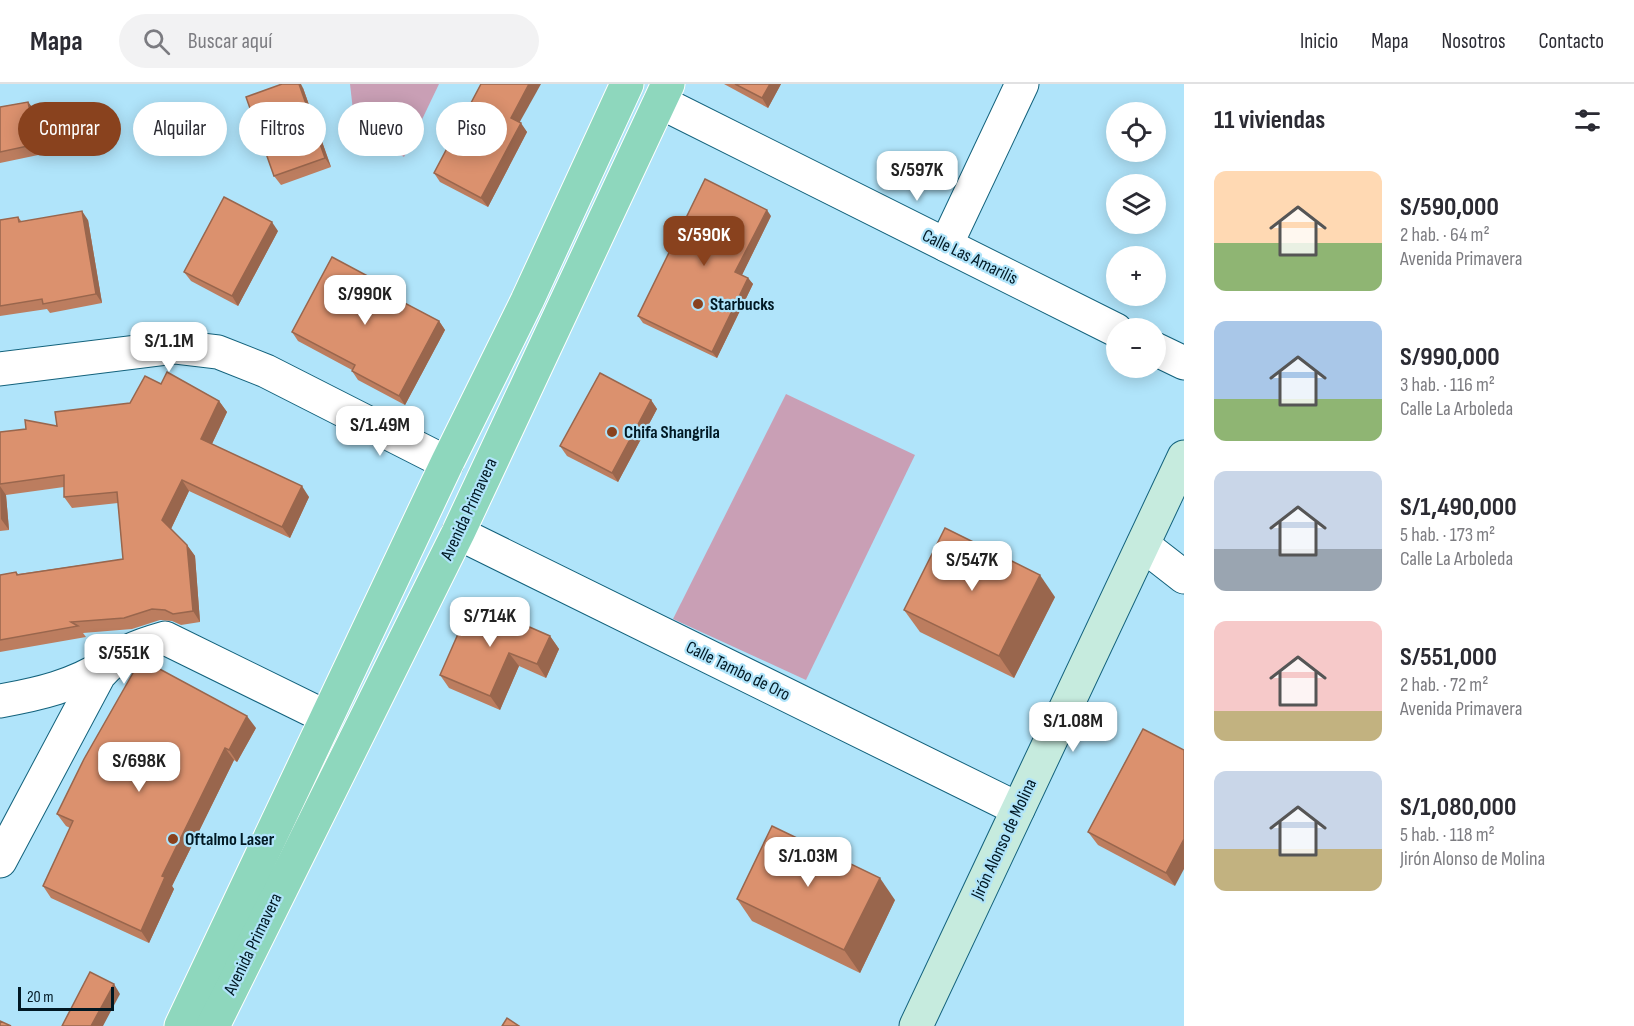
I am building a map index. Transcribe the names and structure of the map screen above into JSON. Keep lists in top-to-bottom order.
{
  "streets": {
    "main road": ["Avenida Primavera", "Jirón Alonso de Molina"],
    "street": ["Calle Las Amarilis", "Calle Tambo de Oro"]
  },
  "crossings": [
    ["Calle Las Amarilis", "Avenida Primavera"],
    ["Avenida Primavera", "Calle Tambo de Oro"],
    ["Calle Tambo de Oro", "Jirón Alonso de Molina"]
  ],
  "places": ["Starbucks", "Chifa Shangrila", "Oftalmo Laser"],
  "scale_bar": "20 m",
  "page": {
    "header": "Mapa",
    "search": "Buscar aquí",
    "nav": [
      "Inicio",
      "Mapa",
      "Nosotros",
      "Contacto"
    ],
    "heading": "11 viviendas",
    "map_buttons": ["+", "−"],
    "chip": [
      "Comprar",
      "Alquilar",
      "Filtros",
      "Nuevo",
      "Piso"
    ],
    "price": [
      "S/597K",
      "S/590K",
      "S/990K",
      "S/1.1M",
      "S/1.49M",
      "S/547K",
      "S/714K",
      "S/551K",
      "S/1.08M",
      "S/698K",
      "S/1.03M"
    ],
    "list": [
      {
        "name": "S/590,000",
        "note": "2 hab. · 64 m² · Avenida Primavera"
      },
      {
        "name": "S/990,000",
        "note": "3 hab. · 116 m² · Calle La Arboleda"
      },
      {
        "name": "S/1,490,000",
        "note": "5 hab. · 173 m² · Calle La Arboleda"
      },
      {
        "name": "S/551,000",
        "note": "2 hab. · 72 m² · Avenida Primavera"
      },
      {
        "name": "S/1,080,000",
        "note": "5 hab. · 118 m² · Jirón Alonso de Molina"
      }
    ],
    "scale": "20 m"
  }
}
